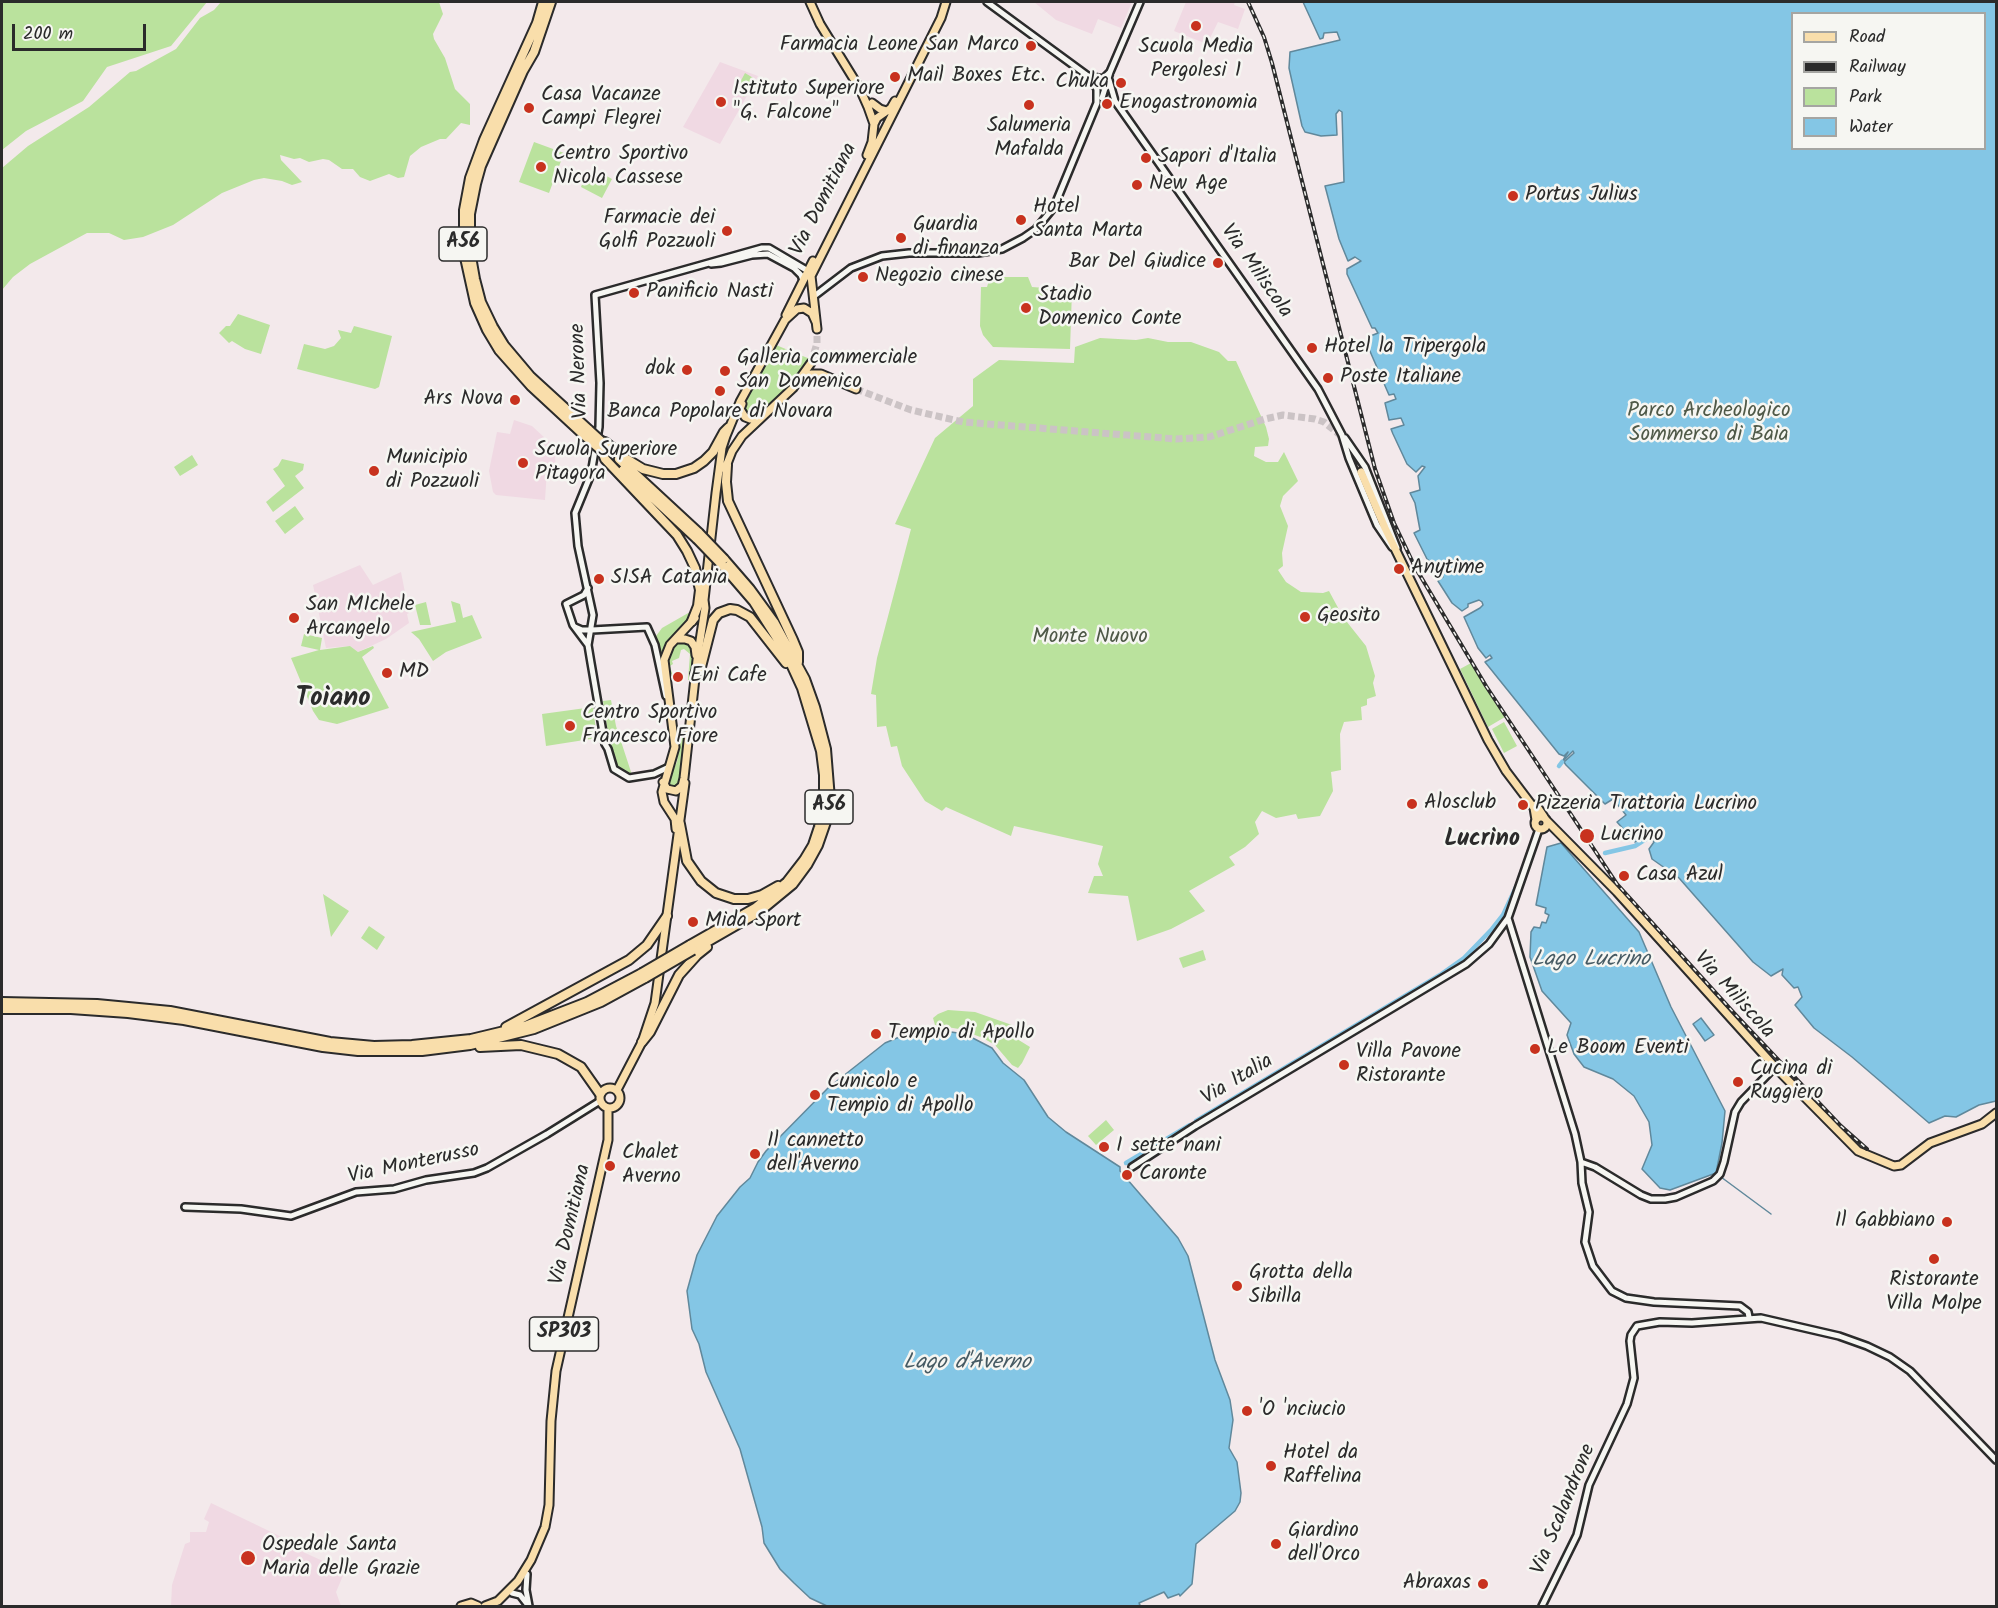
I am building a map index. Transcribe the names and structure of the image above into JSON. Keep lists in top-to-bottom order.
{
  "streets": {
    "highway": ["A56"],
    "main road": ["Via Domitiana", "Via Miliscola", "SP303"],
    "street": [
      "Via Nerone",
      "Via Italia",
      "Via Monterusso",
      "Via Scalandrone"
    ]
  },
  "crossings": [
    ["Via Domitiana", "Via Monterusso"],
    ["Via Miliscola", "Via Italia"]
  ],
  "districts": ["Toiano", "Lucrino"],
  "water": ["Lago Lucrino", "Lago d'Averno"],
  "parks": ["Parco Archeologico Sommerso di Baia", "Monte Nuovo"],
  "places": [
    "Scuola Media Pergolesi 1",
    "Farmacia Leone San Marco",
    "Mail Boxes Etc.",
    "Chuka",
    "Istituto Superiore \"G. Falcone\"",
    "Enogastronomia",
    "Salumeria Mafalda",
    "Casa Vacanze Campi Flegrei",
    "Sapori d'Italia",
    "Centro Sportivo Nicola Cassese",
    "New Age",
    "Portus Julius",
    "Hotel Santa Marta",
    "Farmacie dei Golfi Pozzuoli",
    "Guardia di finanza",
    "Bar Del Giudice",
    "Negozio cinese",
    "Panificio Nasti",
    "Stadio Domenico Conte",
    "Hotel la Tripergola",
    "dok",
    "Galleria commerciale San Domenico",
    "Poste Italiane",
    "Banca Popolare di Novara",
    "Ars Nova",
    "Scuola Superiore Pitagora",
    "Municipio di Pozzuoli",
    "Anytime",
    "SISA Catania",
    "Geosito",
    "San MIchele Arcangelo",
    "MD",
    "Eni Cafe",
    "Centro Sportivo Francesco Fiore",
    "Alosclub",
    "Pizzeria Trattoria Lucrino",
    "Lucrino",
    "Casa Azul",
    "Mida Sport",
    "Tempio di Apollo",
    "Le Boom Eventi",
    "Villa Pavone Ristorante",
    "Cucina di Ruggiero",
    "Cunicolo e Tempio di Apollo",
    "I sette nani",
    "Il cannetto dell'Averno",
    "Chalet Averno",
    "Caronte",
    "Il Gabbiano",
    "Ristorante Villa Molpe",
    "Grotta della Sibilla",
    "'O 'nciucio",
    "Hotel da Raffelina",
    "Giardino dell'Orco",
    "Ospedale Santa Maria delle Grazie",
    "Abraxas"
  ],
  "legend": [
    "Road",
    "Railway",
    "Park",
    "Water"
  ],
  "scale_bar": "200 m"
}
